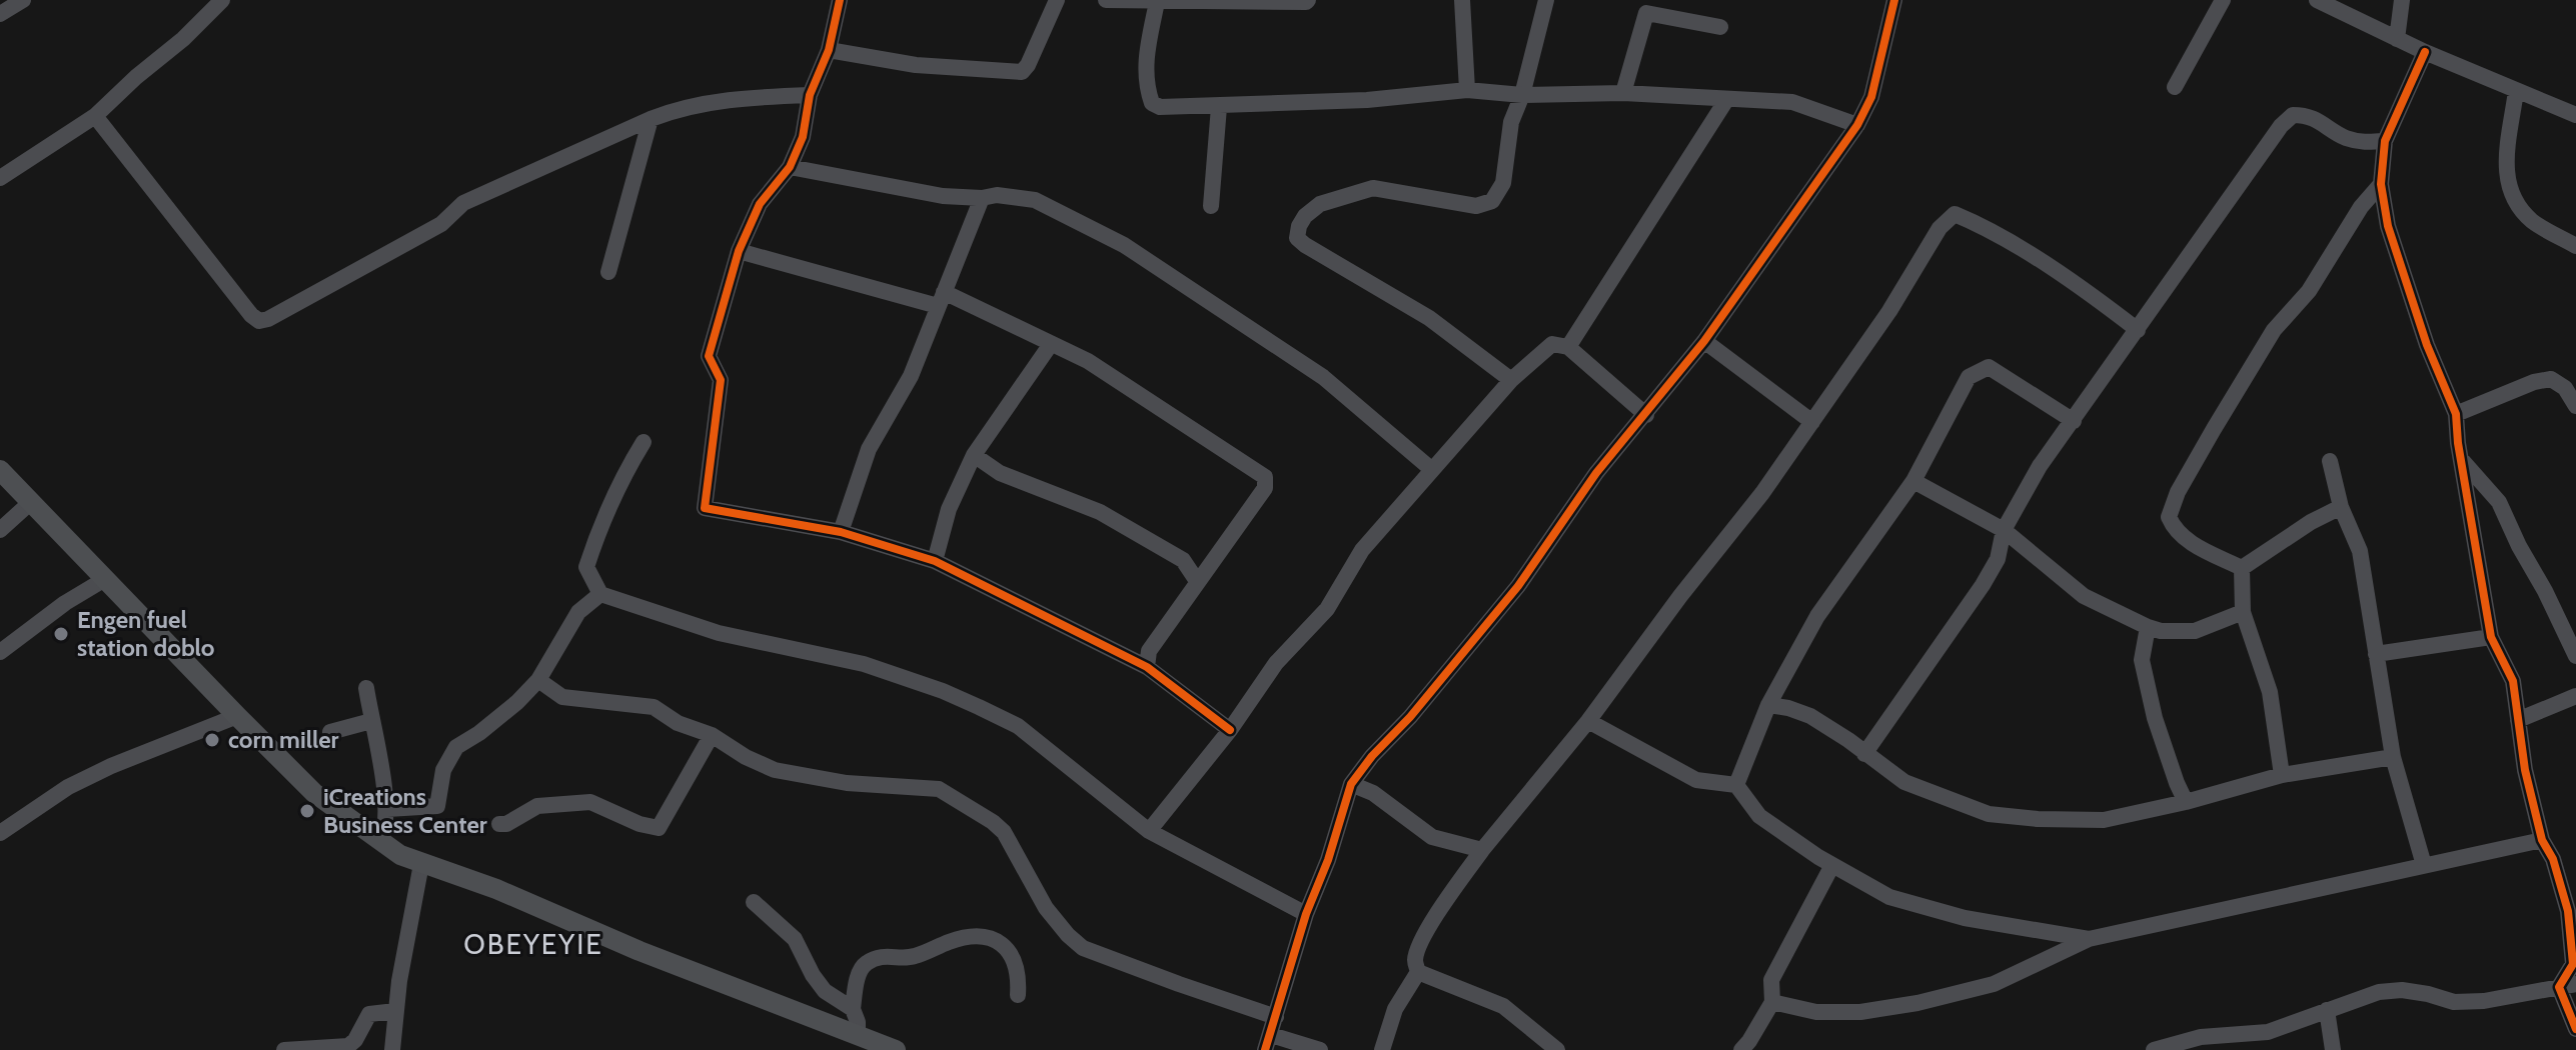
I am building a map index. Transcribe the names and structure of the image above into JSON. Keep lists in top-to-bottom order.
{
  "districts": ["OBEYEYIE"],
  "places": ["Engen fuel station doblo", "corn miller", "iCreations Business Center"]
}
